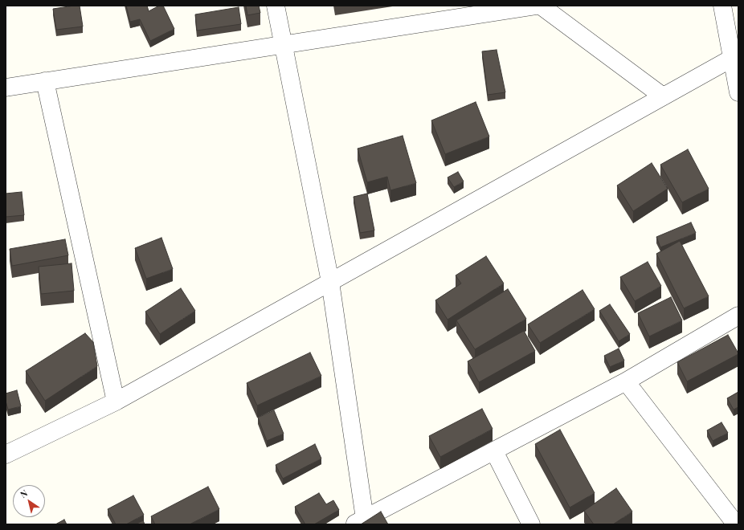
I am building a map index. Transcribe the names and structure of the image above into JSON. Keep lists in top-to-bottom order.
{
  "north": "top left"
}
